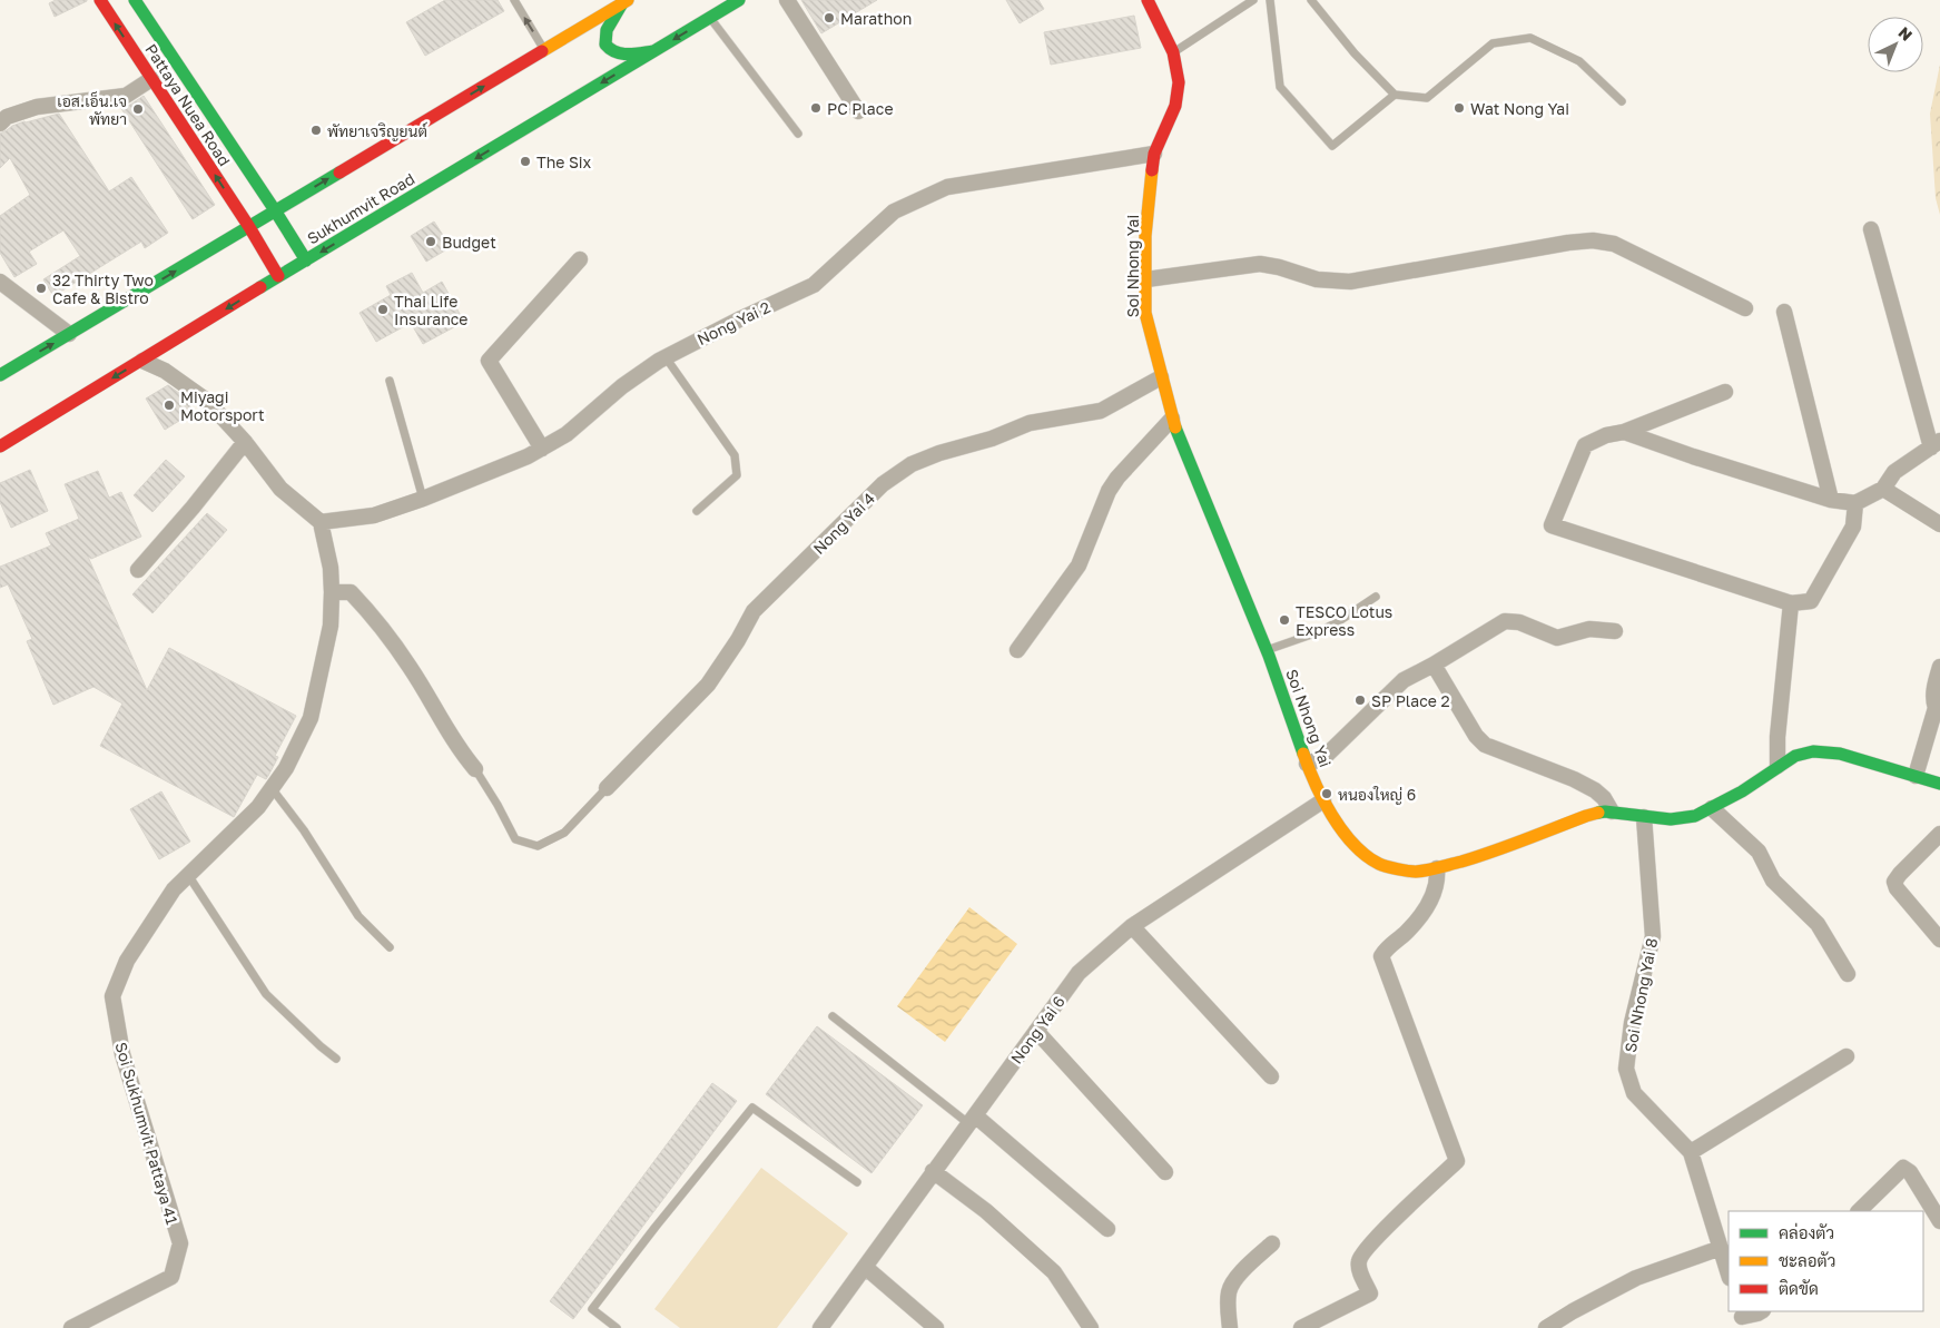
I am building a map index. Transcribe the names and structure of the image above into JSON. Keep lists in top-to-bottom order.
{
  "streets": {
    "main road": ["Pattaya Nuea Road", "Sukhumvit Road", "Soi Nhong Yai"],
    "street": [
      "Nong Yai 2",
      "Nong Yai 4",
      "Soi Nhong Yai 8",
      "Nong Yai 6",
      "Soi Sukhumvit Pattaya 41"
    ]
  },
  "crossings": [
    ["Pattaya Nuea Road", "Sukhumvit Road"],
    ["Soi Nhong Yai", "Nong Yai 2"],
    ["Soi Nhong Yai", "Nong Yai 4"],
    ["Soi Nhong Yai", "Soi Nhong Yai 8"],
    ["Soi Nhong Yai", "Nong Yai 6"],
    ["Nong Yai 2", "Soi Sukhumvit Pattaya 41"]
  ],
  "places": [
    "Marathon",
    "PC Place",
    "Wat Nong Yai",
    "เอส.เอ็น.เจ พัทยา",
    "พัทยาเจริญยนต์",
    "The Six",
    "Budget",
    "32 Thirty Two Cafe & Bistro",
    "Thai Life Insurance",
    "Miyagi Motorsport",
    "TESCO Lotus Express",
    "SP Place 2",
    "หนองใหญ่ 6"
  ],
  "legend": ["คล่องตัว", "ชะลอตัว", "ติดขัด"],
  "north": "top right"
}
